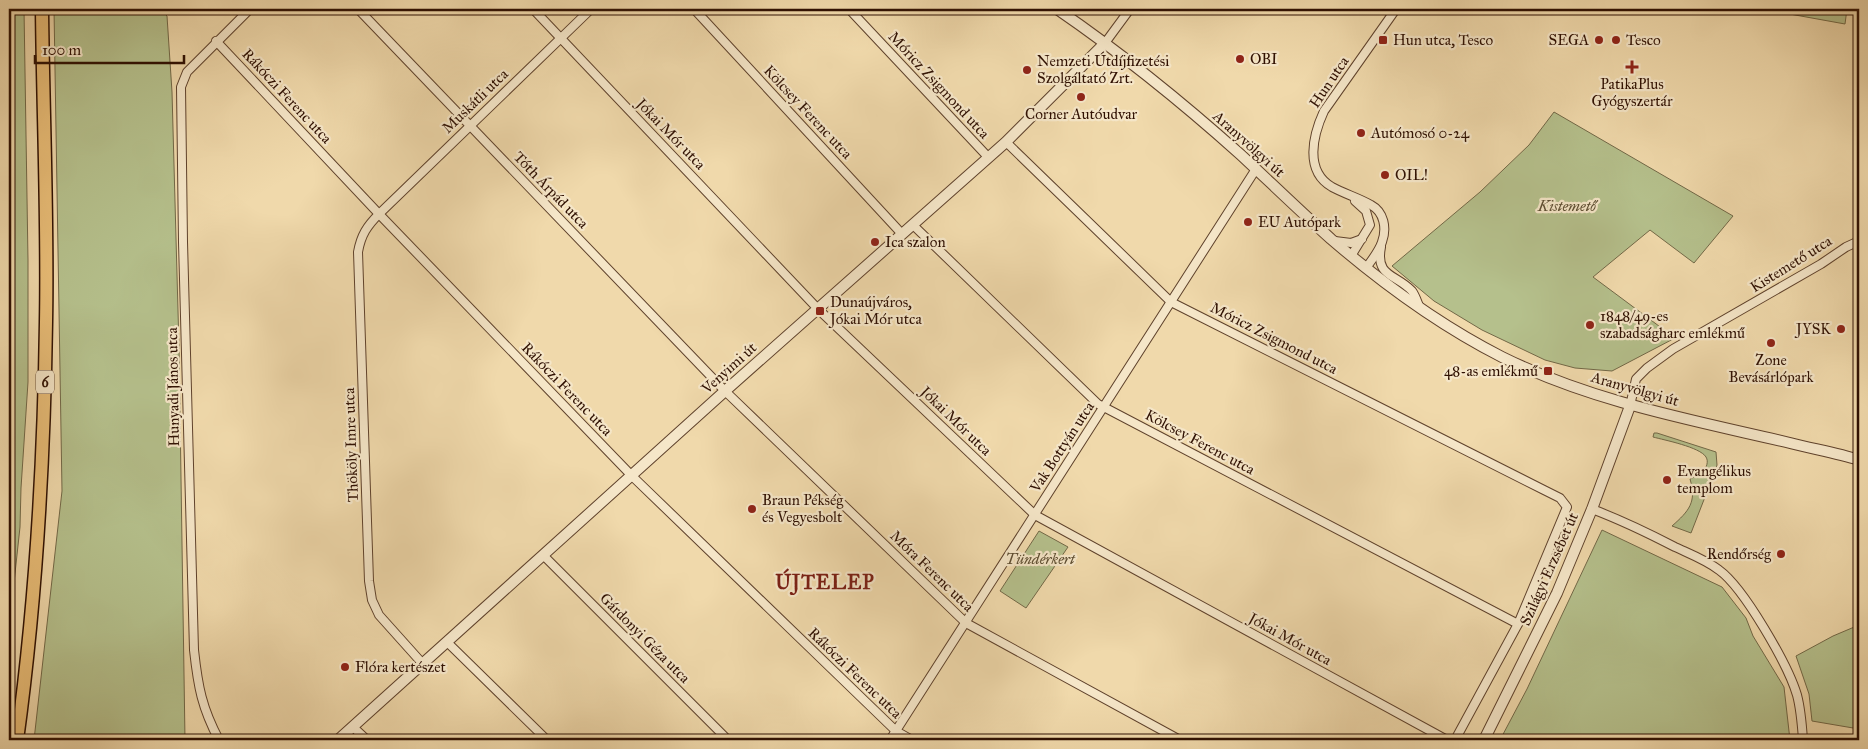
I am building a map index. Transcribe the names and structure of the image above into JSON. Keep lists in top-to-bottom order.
{
  "streets": {
    "main road": ["6"],
    "street": [
      "Hun utca",
      "Móricz Zsigmond utca",
      "Rákóczi Ferenc utca",
      "Muskátli utca",
      "Kölcsey Ferenc utca",
      "Jókai Mór utca",
      "Aranyvölgyi út",
      "Tóth Árpád utca",
      "Kistemető utca",
      "Venyimi út",
      "Hunyadi János utca",
      "Thököly Imre utca",
      "Vak Bottyán utca",
      "Szilágyi Erzsébet út",
      "Móra Ferenc utca",
      "Gárdonyi Géza utca"
    ]
  },
  "crossings": [
    ["Hun utca", "Aranyvölgyi út"],
    ["Móricz Zsigmond utca", "Venyimi út"],
    ["Móricz Zsigmond utca", "Vak Bottyán utca"],
    ["Móricz Zsigmond utca", "Szilágyi Erzsébet út"],
    ["Rákóczi Ferenc utca", "Muskátli utca"],
    ["Rákóczi Ferenc utca", "Venyimi út"],
    ["Rákóczi Ferenc utca", "Hunyadi János utca"],
    ["Rákóczi Ferenc utca", "Thököly Imre utca"],
    ["Rákóczi Ferenc utca", "Vak Bottyán utca"],
    ["Muskátli utca", "Jókai Mór utca"],
    ["Muskátli utca", "Tóth Árpád utca"],
    ["Muskátli utca", "Thököly Imre utca"],
    ["Kölcsey Ferenc utca", "Venyimi út"],
    ["Kölcsey Ferenc utca", "Vak Bottyán utca"],
    ["Kölcsey Ferenc utca", "Szilágyi Erzsébet út"],
    ["Jókai Mór utca", "Venyimi út"],
    ["Jókai Mór utca", "Vak Bottyán utca"],
    ["Aranyvölgyi út", "Kistemető utca"],
    ["Aranyvölgyi út", "Venyimi út"],
    ["Aranyvölgyi út", "Vak Bottyán utca"],
    ["Aranyvölgyi út", "Szilágyi Erzsébet út"],
    ["Tóth Árpád utca", "Venyimi út"],
    ["Tóth Árpád utca", "Móra Ferenc utca"],
    ["Kistemető utca", "Szilágyi Erzsébet út"],
    ["Venyimi út", "Thököly Imre utca"],
    ["Venyimi út", "Móra Ferenc utca"],
    ["Venyimi út", "Gárdonyi Géza utca"],
    ["Vak Bottyán utca", "Móra Ferenc utca"]
  ],
  "districts": ["ÚJTELEP"],
  "parks": ["Kistemető", "Tündérkert"],
  "places": {
    "transit": ["Hun utca, Tesco", "Dunaújváros, Jókai Mór utca", "48-as emlékmű"],
    "other": [
      "SEGA",
      "Tesco",
      "OBI",
      "Nemzeti Útdíjfizetési Szolgáltató Zrt.",
      "Corner Autóudvar",
      "Autómosó 0-24",
      "OIL!",
      "EU Autópark",
      "Ica szalon",
      "1848/49-es szabadságharc emlékmű",
      "JYSK",
      "Zone Bevásárlópark",
      "Evangélikus templom",
      "Braun Pékség és Vegyesbolt",
      "Rendőrség",
      "Flóra kertészet"
    ],
    "health": ["PatikaPlus Gyógyszertár"]
  },
  "scale_bar": "100 m"
}
